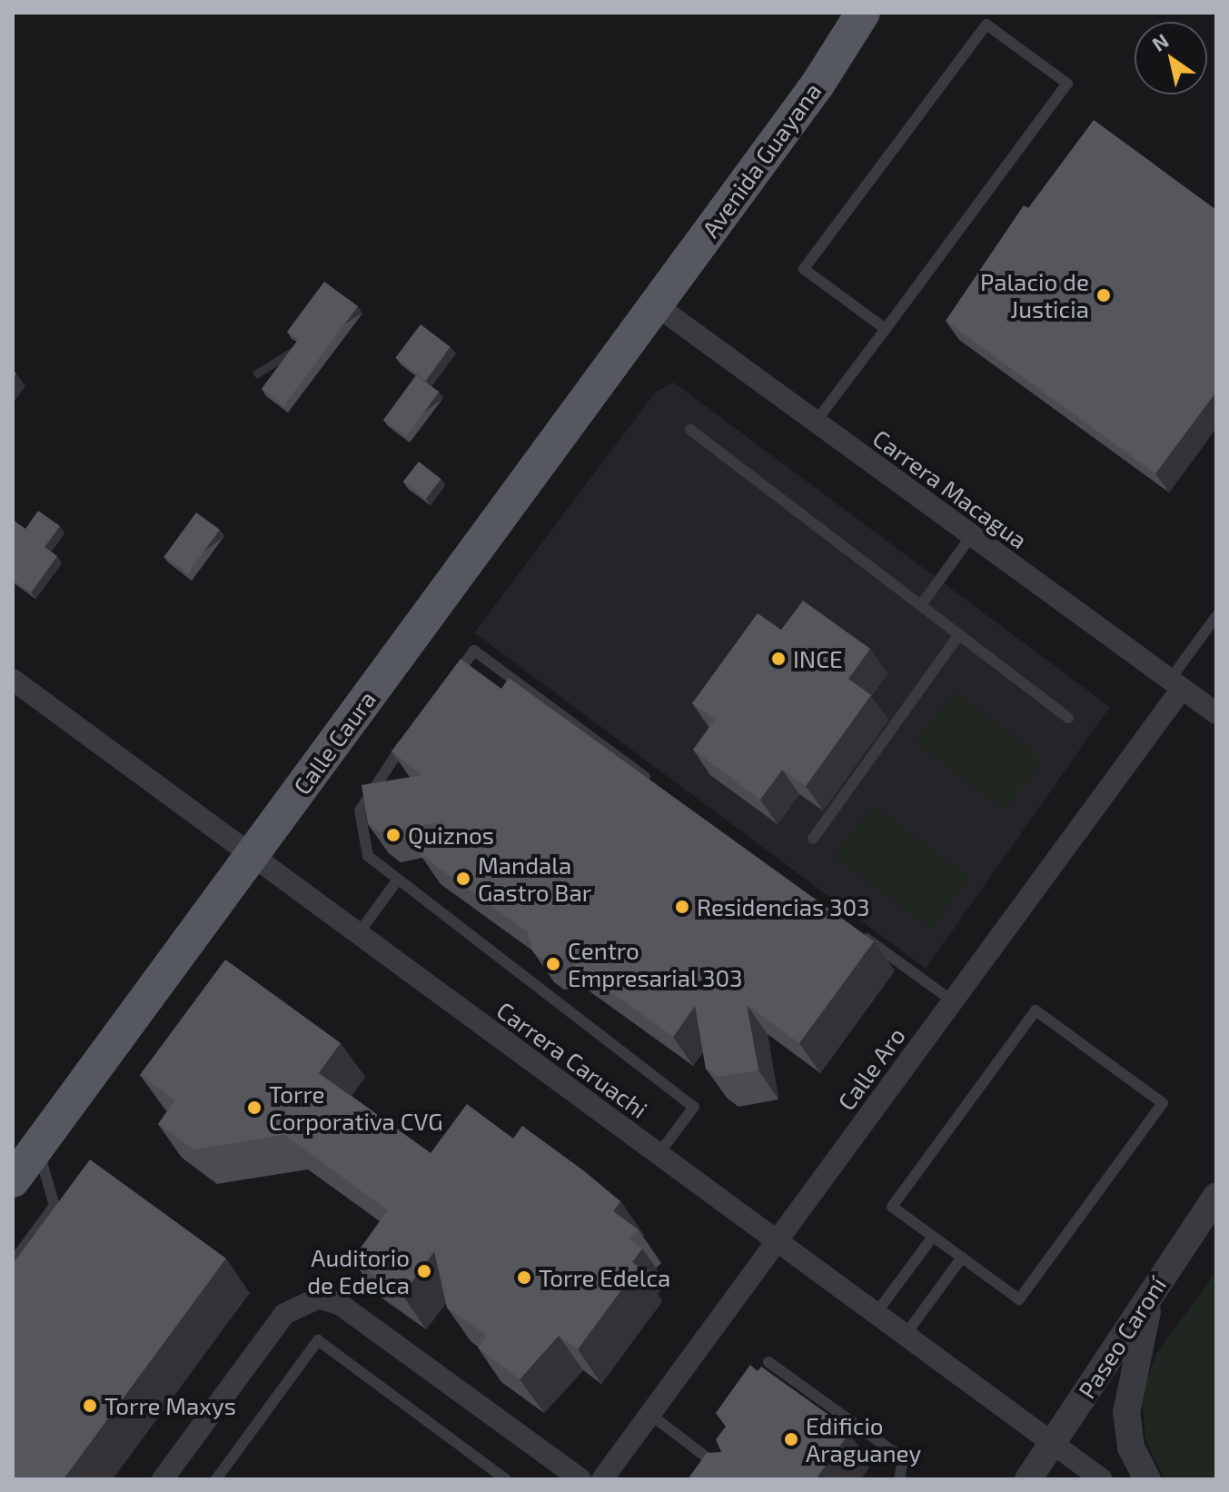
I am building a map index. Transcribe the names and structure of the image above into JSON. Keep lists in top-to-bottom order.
{
  "streets": {
    "main road": ["Avenida Guayana", "Calle Caura"],
    "street": [
      "Carrera Macagua",
      "Carrera Caruachi",
      "Calle Aro",
      "Paseo Caroní"
    ]
  },
  "crossings": [
    ["Avenida Guayana", "Carrera Macagua"],
    ["Avenida Guayana", "Calle Caura"],
    ["Carrera Macagua", "Calle Caura"],
    ["Carrera Macagua", "Calle Aro"],
    ["Calle Caura", "Carrera Caruachi"],
    ["Carrera Caruachi", "Calle Aro"],
    ["Carrera Caruachi", "Paseo Caroní"]
  ],
  "places": [
    "Palacio de Justicia",
    "INCE",
    "Quiznos",
    "Mandala Gastro Bar",
    "Residencias 303",
    "Centro Empresarial 303",
    "Torre Corporativa CVG",
    "Auditorio de Edelca",
    "Torre Edelca",
    "Torre Maxys",
    "Edificio Araguaney"
  ],
  "north": "top left"
}
